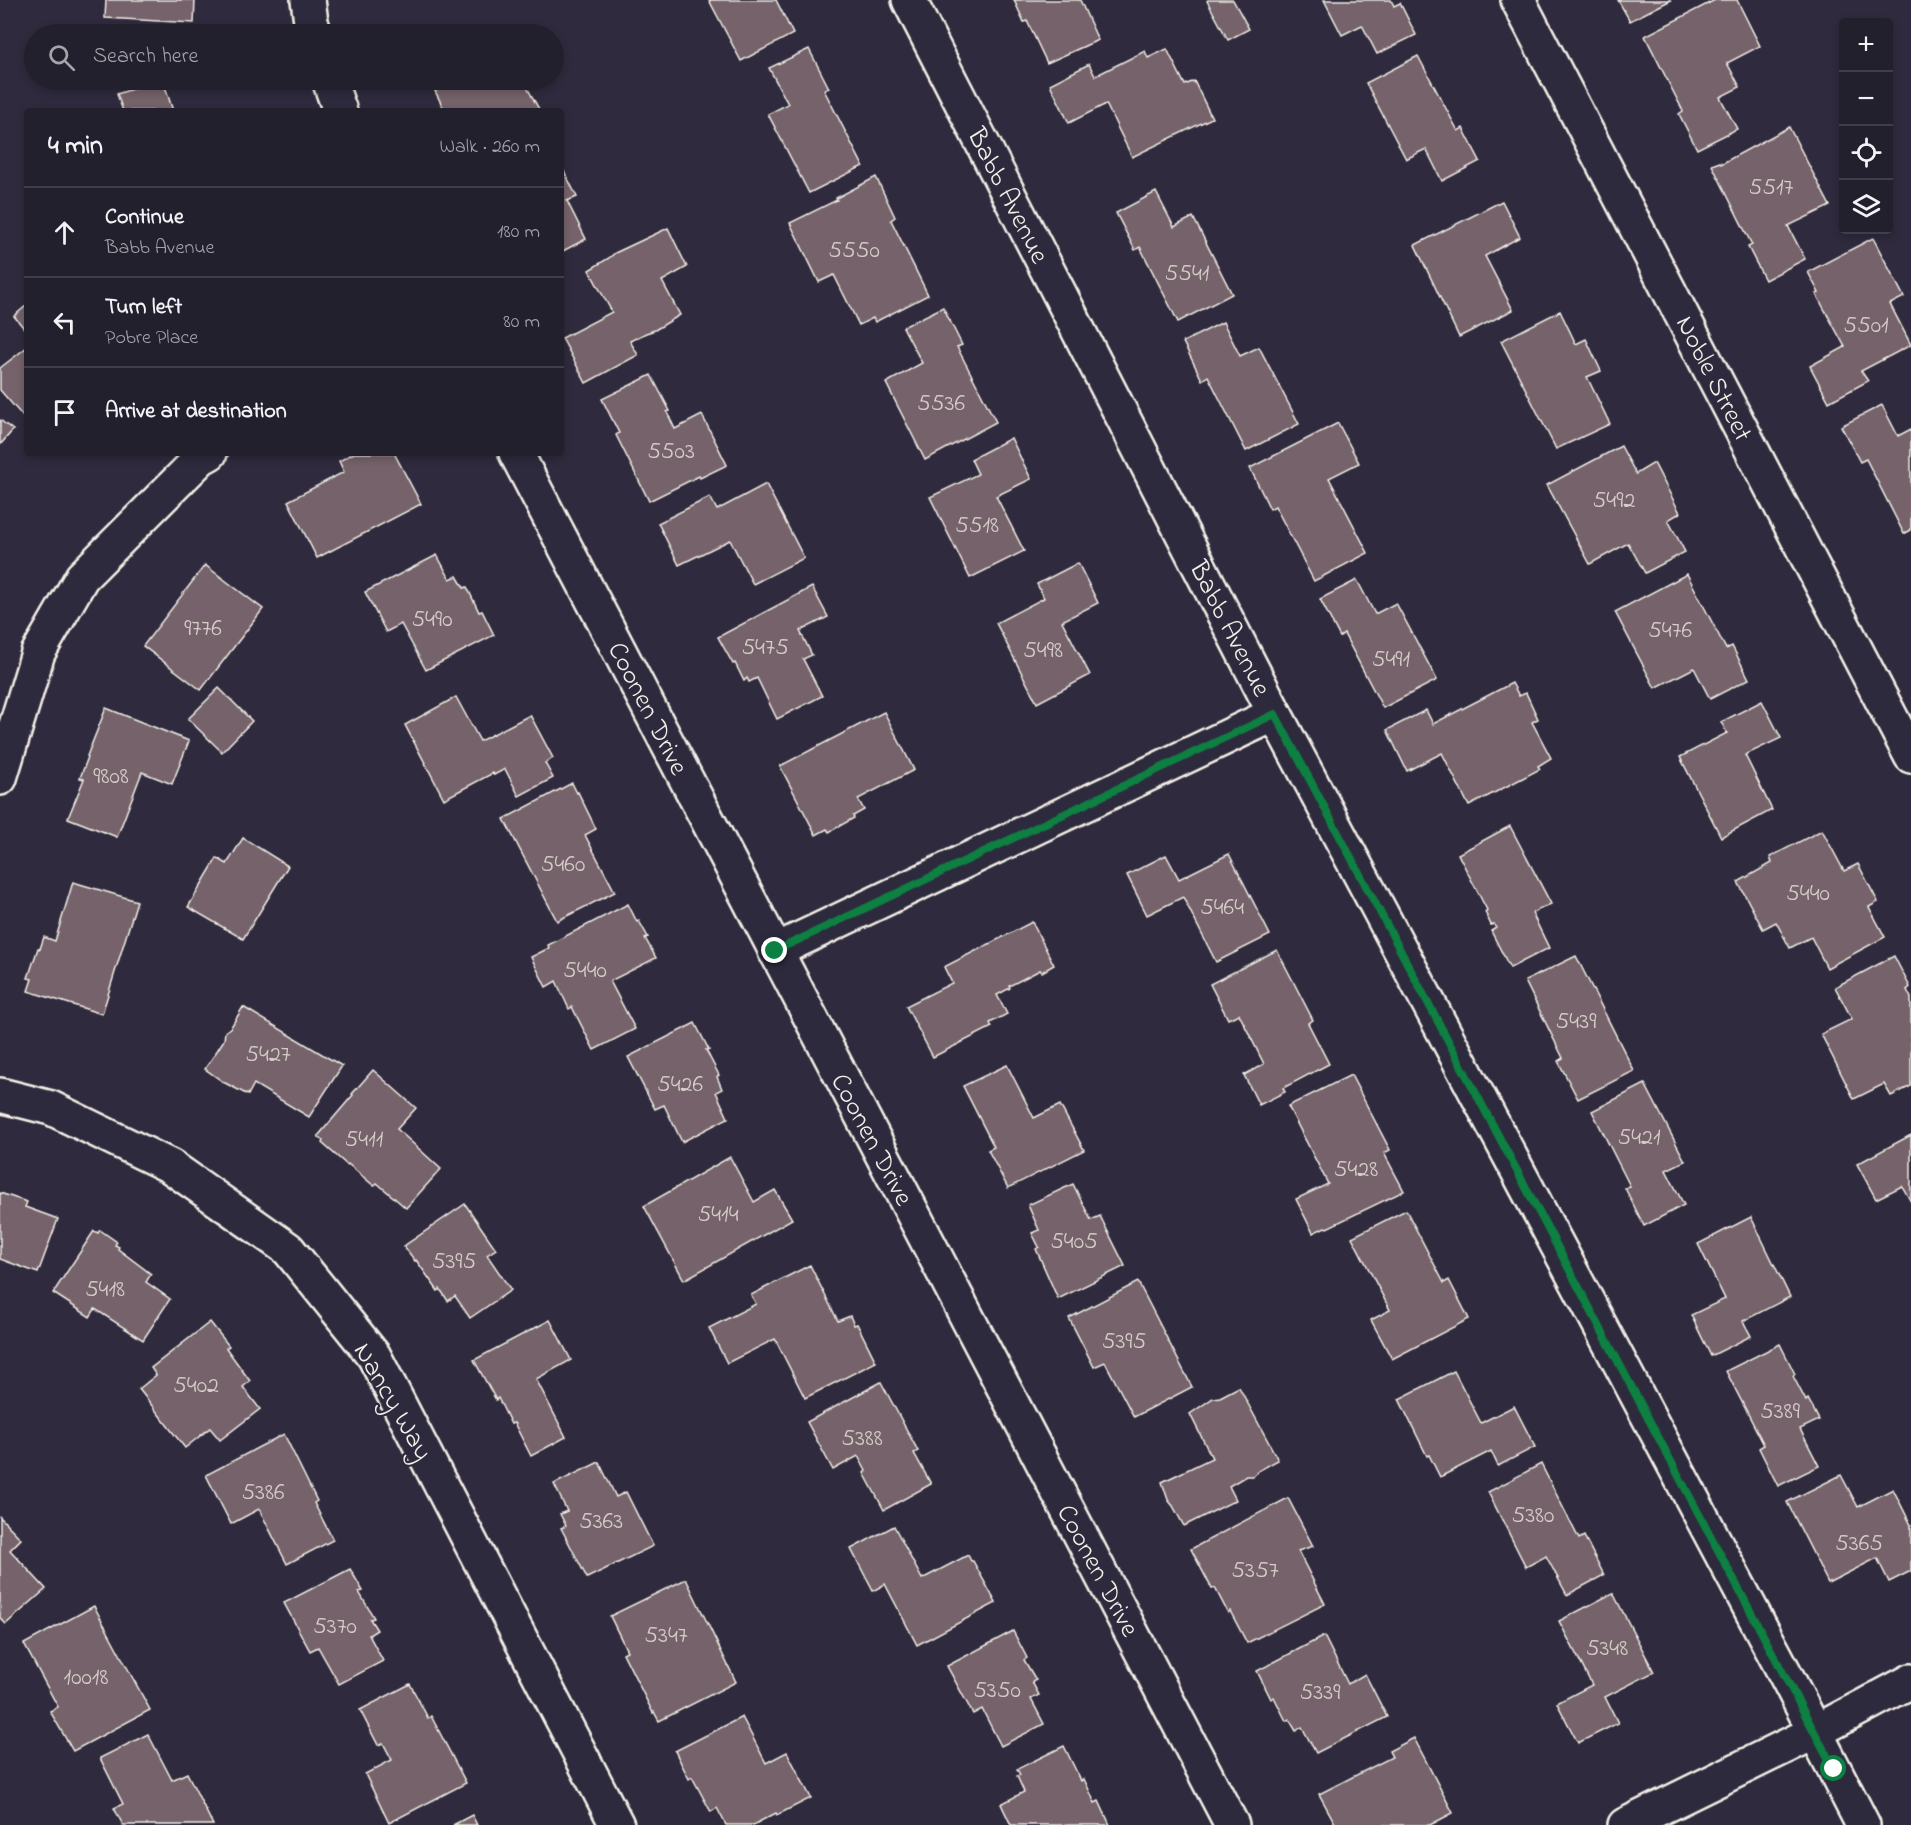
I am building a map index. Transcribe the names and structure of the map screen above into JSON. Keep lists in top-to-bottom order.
{
  "streets": {
    "street": [
      "Babb Avenue",
      "Noble Street",
      "Coonen Drive",
      "Nancy Way"
    ]
  },
  "house_numbers": [
    "5517",
    "5550",
    "5541",
    "5501",
    "5536",
    "5503",
    "5492",
    "5518",
    "5490",
    "9776",
    "5476",
    "5475",
    "5498",
    "5491",
    "9808",
    "5460",
    "5440",
    "5464",
    "5440",
    "5439",
    "5427",
    "5426",
    "5421",
    "5411",
    "5428",
    "5414",
    "5405",
    "5395",
    "5418",
    "5395",
    "5402",
    "5389",
    "5388",
    "5386",
    "5380",
    "5363",
    "5365",
    "5357",
    "5370",
    "5347",
    "5348",
    "10018",
    "5350",
    "5339"
  ],
  "page": {
    "map_buttons": ["+", "−"],
    "search": "Search here",
    "heading": ["4 min", "Walk · 260 m"],
    "list": [
      ["Continue", "Babb Avenue", "180 m"],
      ["Turn left", "Pobre Place", "80 m"],
      "Arrive at destination"
    ]
  }
}
